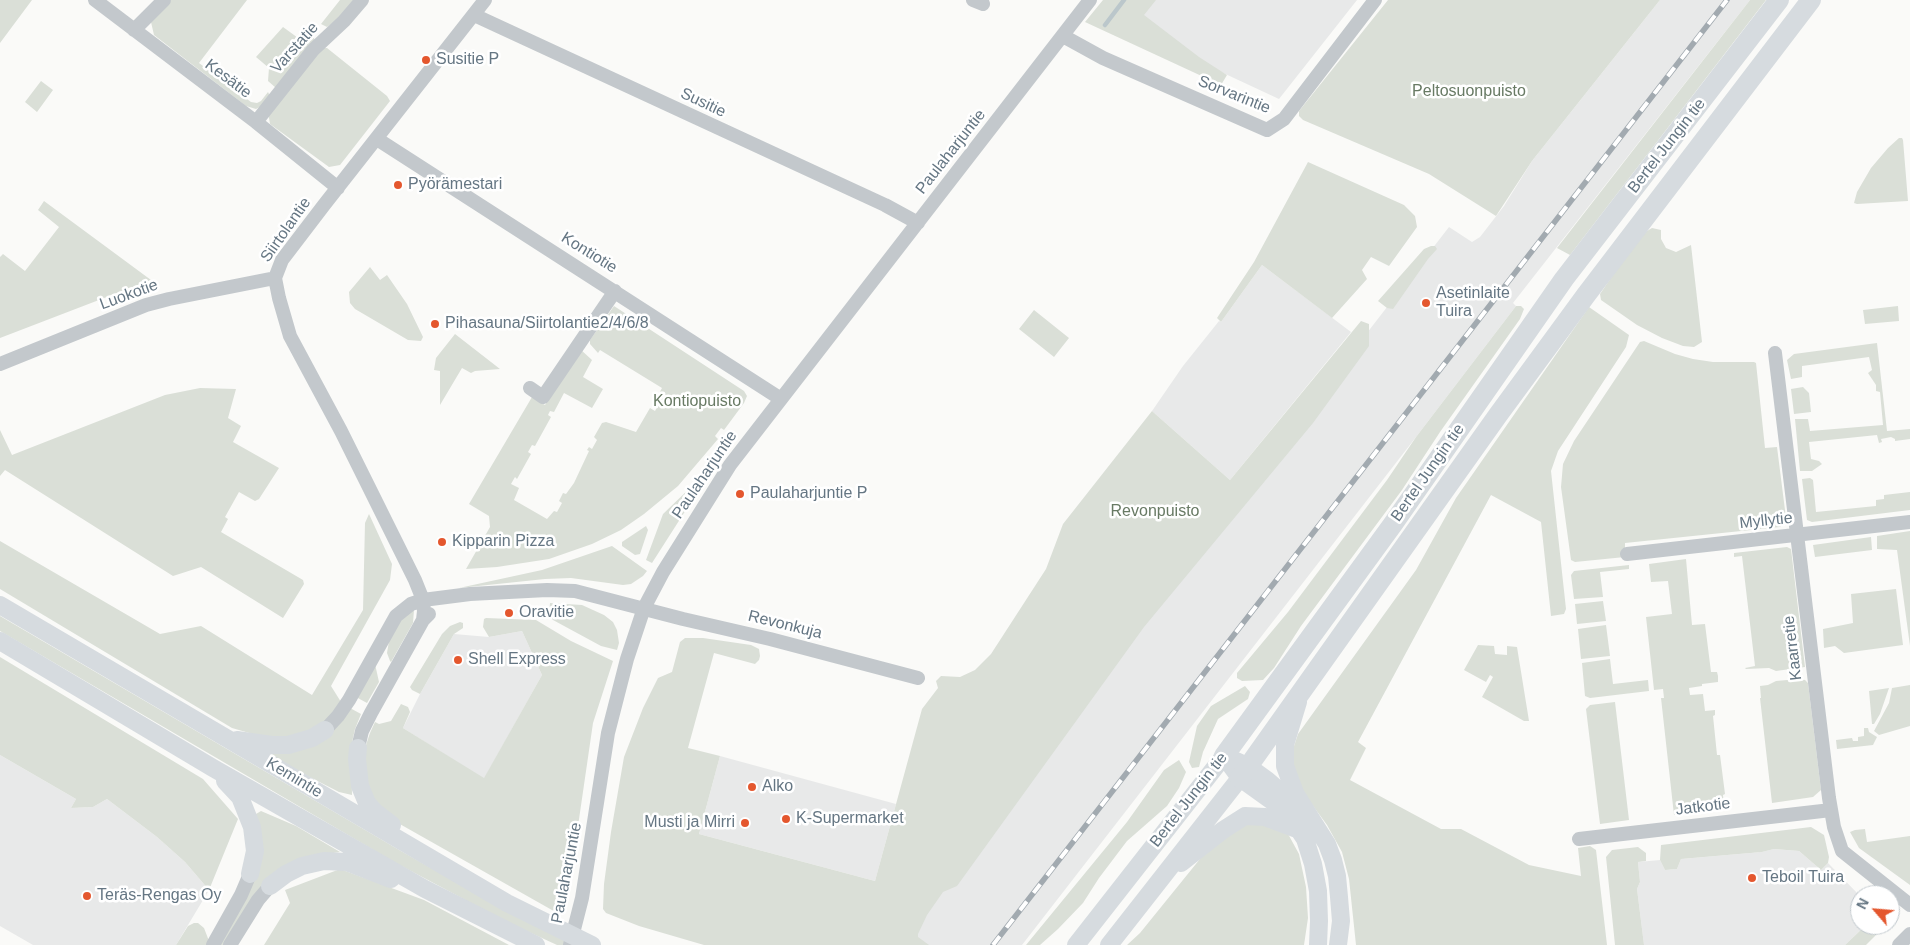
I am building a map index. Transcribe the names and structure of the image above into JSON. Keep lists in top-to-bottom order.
{
  "streets": {
    "highway": ["Bertel Jungin tie"],
    "main road": ["Kemintie"],
    "street": [
      "Varstatie",
      "Kesätie",
      "Sorvarintie",
      "Susitie",
      "Paulaharjuntie",
      "Siirtolantie",
      "Kontiotie",
      "Luokotie",
      "Myllytie",
      "Revonkuja",
      "Kaarretie",
      "Jatkotie"
    ]
  },
  "crossings": [
    ["Varstatie", "Kesätie"],
    ["Kesätie", "Siirtolantie"],
    ["Sorvarintie", "Paulaharjuntie"],
    ["Susitie", "Paulaharjuntie"],
    ["Susitie", "Siirtolantie"],
    ["Paulaharjuntie", "Kontiotie"],
    ["Paulaharjuntie", "Revonkuja"],
    ["Siirtolantie", "Kontiotie"],
    ["Siirtolantie", "Luokotie"],
    ["Myllytie", "Kaarretie"],
    ["Kaarretie", "Jatkotie"]
  ],
  "parks": ["Peltosuonpuisto", "Kontiopuisto", "Revonpuisto"],
  "places": [
    "Susitie P",
    "Pyörämestari",
    "Asetinlaite Tuira",
    "Pihasauna/Siirtolantie2/4/6/8",
    "Paulaharjuntie P",
    "Kipparin Pizza",
    "Oravitie",
    "Shell Express",
    "Alko",
    "K-Supermarket",
    "Musti ja Mirri",
    "Teboil Tuira",
    "Teräs-Rengas Oy"
  ],
  "north": "top left"
}
